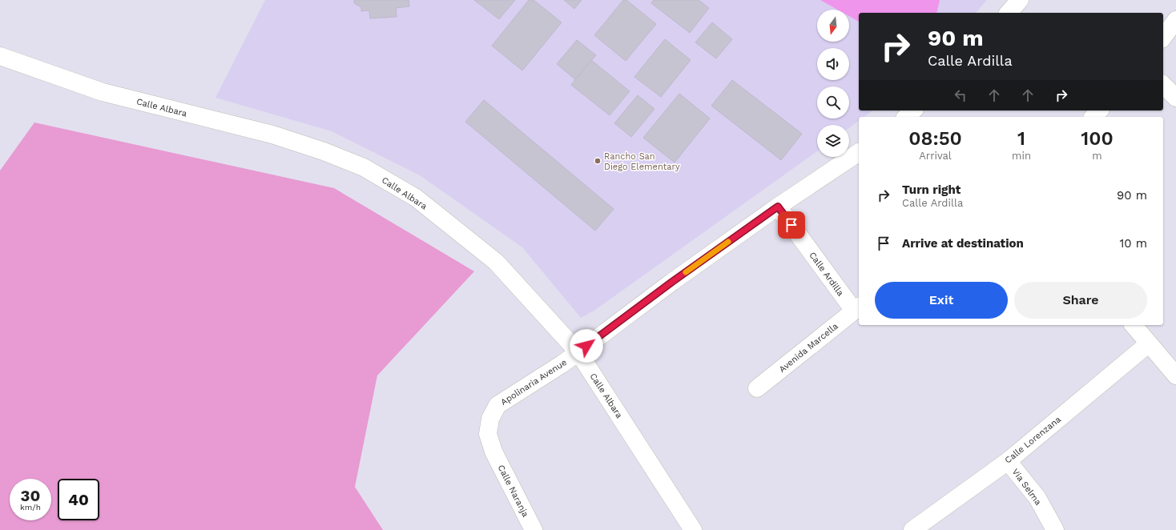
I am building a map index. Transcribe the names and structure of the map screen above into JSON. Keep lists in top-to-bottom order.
{
  "streets": {
    "street": [
      "Calle Albara",
      "Calle Ardilla",
      "Avenida Marcella",
      "Apolinaria Avenue",
      "Calle Lorenzana",
      "Via Selma",
      "Calle Naranja"
    ]
  },
  "crossings": [
    ["Calle Albara", "Apolinaria Avenue"],
    ["Calle Ardilla", "Avenida Marcella"],
    ["Calle Ardilla", "Apolinaria Avenue"],
    ["Apolinaria Avenue", "Calle Naranja"],
    ["Calle Lorenzana", "Via Selma"]
  ],
  "places": ["Rancho San Diego Elementary"],
  "north": "bottom",
  "page": {
    "turn": ["90 m", "Calle Ardilla"],
    "eta": [
      "08:50",
      "Arrival",
      "1",
      "min",
      "100",
      "m"
    ],
    "list": [
      {
        "name": "Turn right",
        "note": "Calle Ardilla",
        "value": "90 m"
      },
      {
        "name": "Arrive at destination",
        "value": "10 m"
      }
    ],
    "buttons": ["Exit", "Share"],
    "speed": "30 km/h",
    "limit": "40"
  }
}
